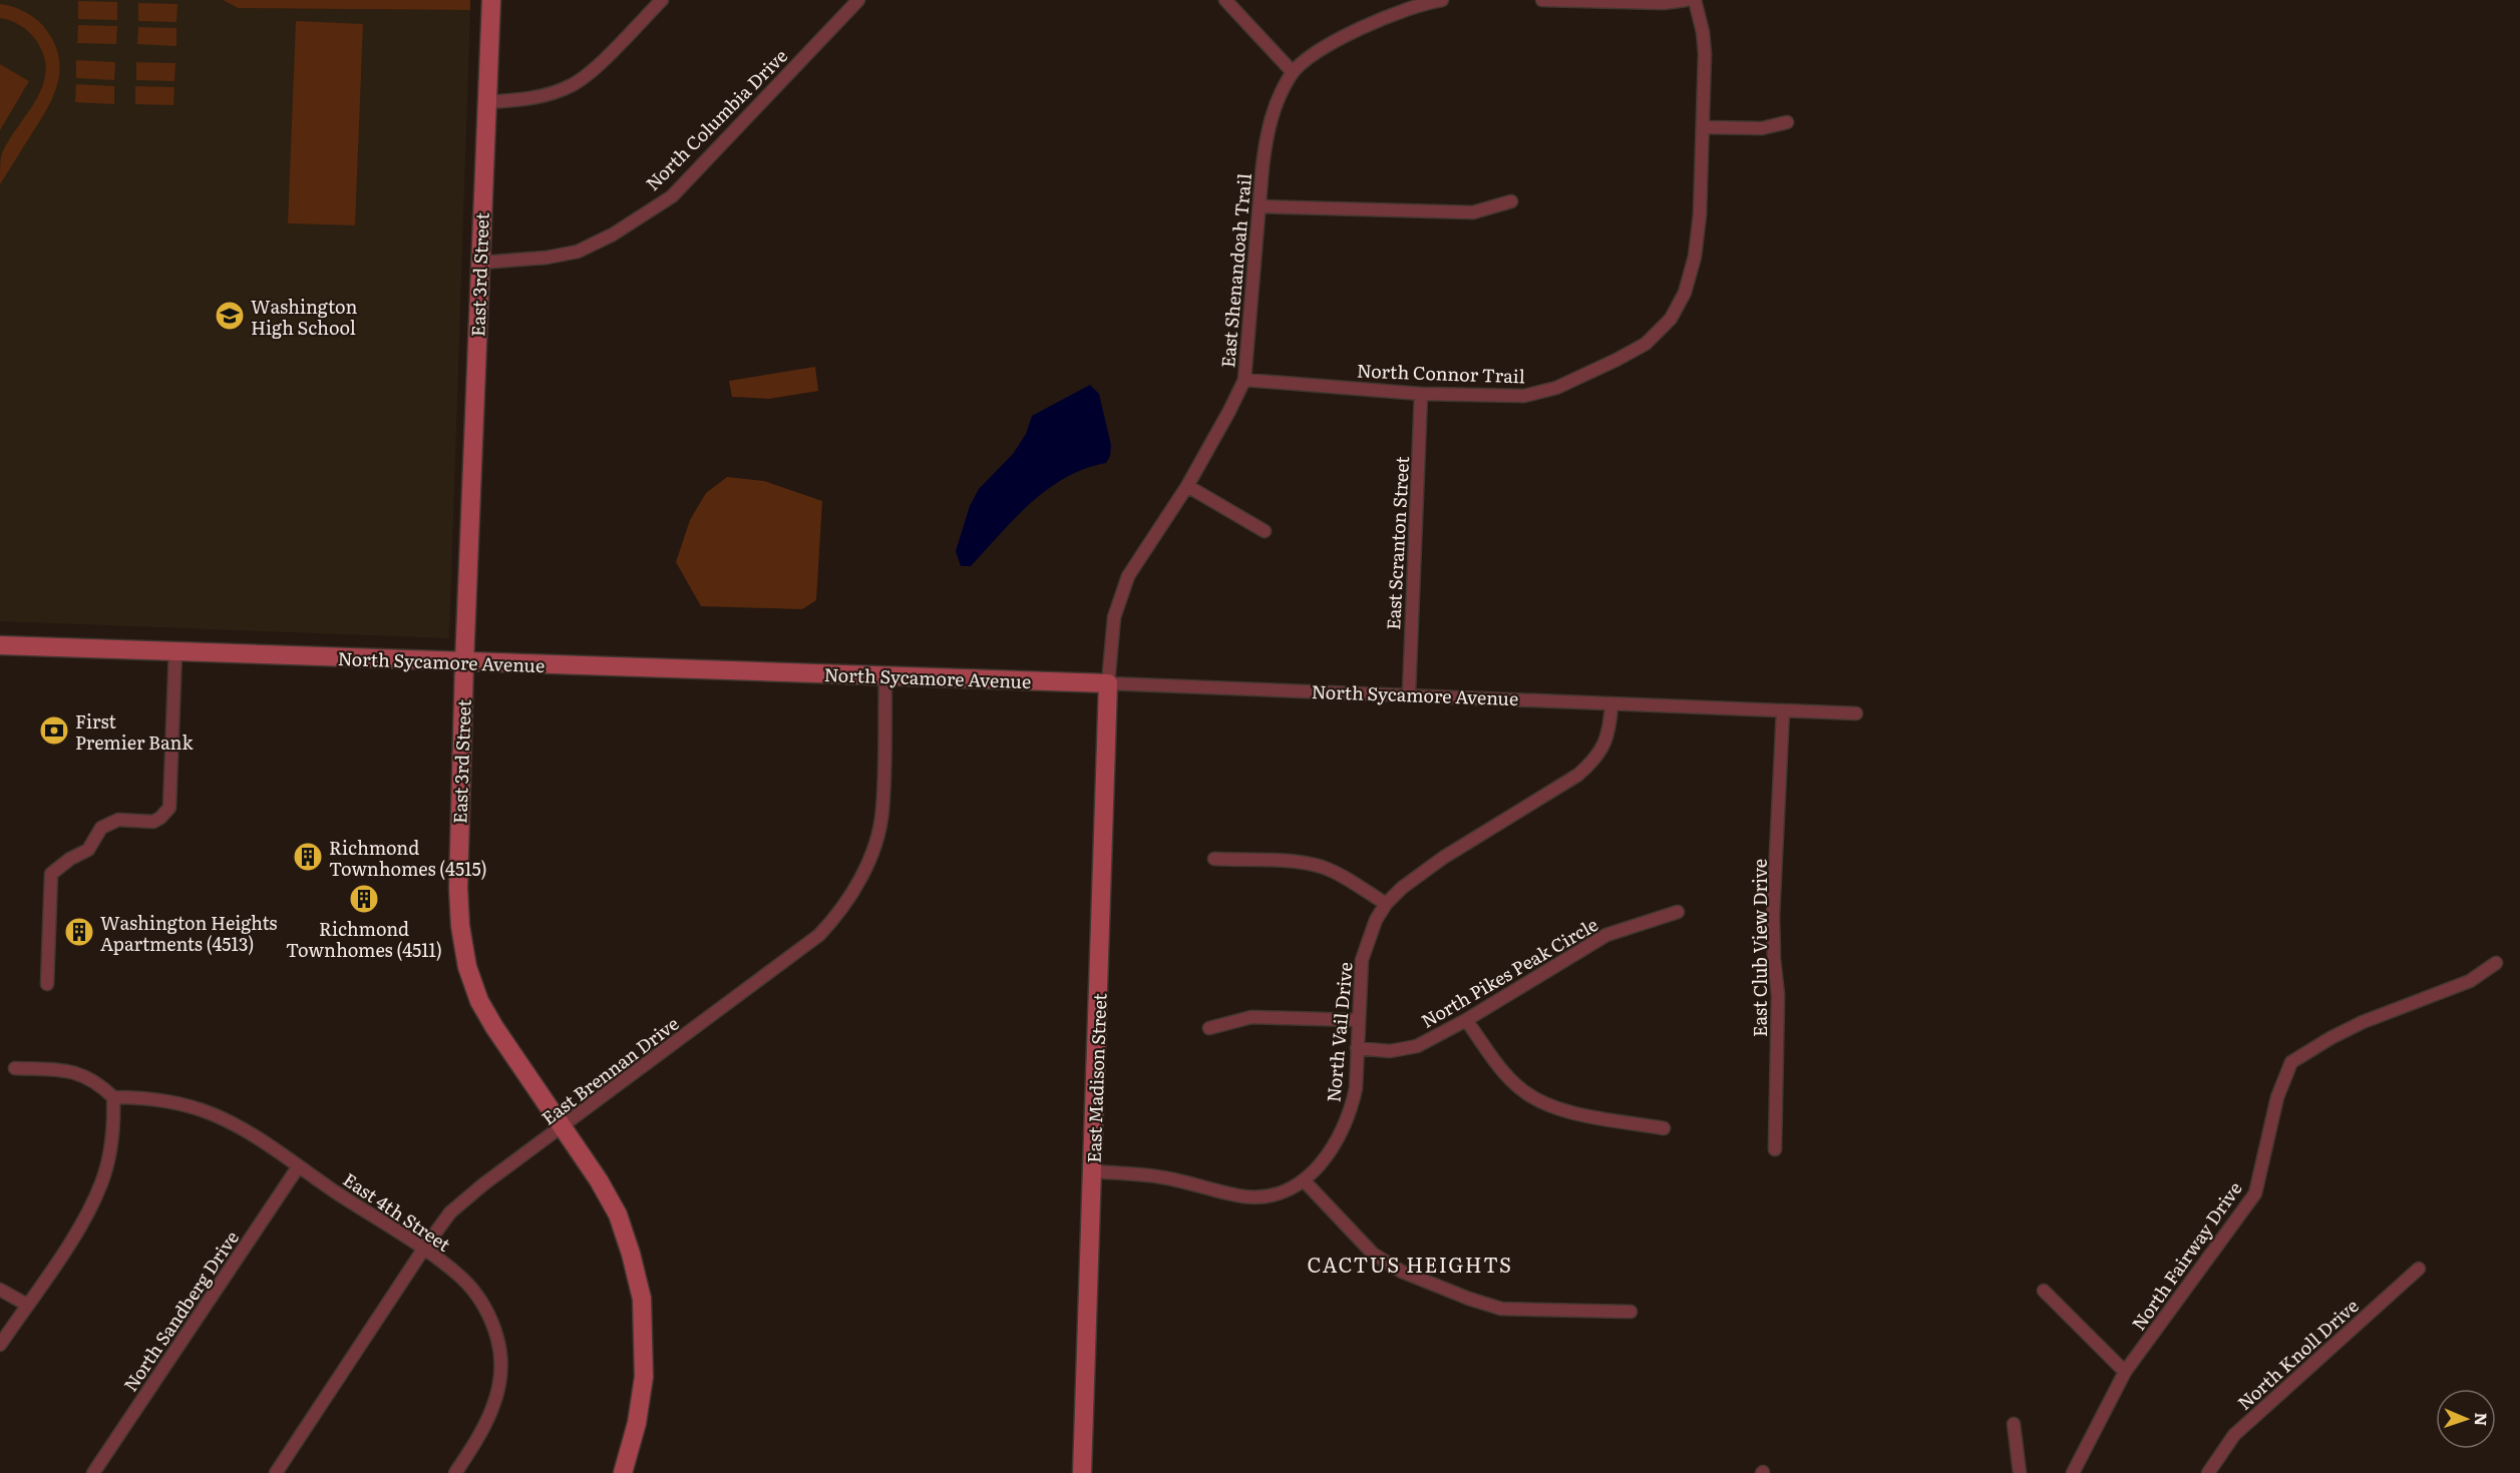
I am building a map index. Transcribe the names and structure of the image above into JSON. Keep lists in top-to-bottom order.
{
  "streets": {
    "main road": ["East 3rd Street", "North Sycamore Avenue", "East Madison Street"],
    "street": [
      "North Columbia Drive",
      "East Shenandoah Trail",
      "North Connor Trail",
      "East Scranton Street",
      "East Club View Drive",
      "North Pikes Peak Circle",
      "North Vail Drive",
      "East Brennan Drive",
      "East 4th Street",
      "North Fairway Drive",
      "North Sandberg Drive",
      "North Knoll Drive"
    ]
  },
  "crossings": [
    ["North Columbia Drive", "East 3rd Street"],
    ["East Shenandoah Trail", "North Connor Trail"],
    ["East Shenandoah Trail", "North Sycamore Avenue"],
    ["East Shenandoah Trail", "East Madison Street"],
    ["East 3rd Street", "North Sycamore Avenue"],
    ["East 3rd Street", "East Brennan Drive"],
    ["North Connor Trail", "East Scranton Street"],
    ["East Scranton Street", "North Sycamore Avenue"],
    ["North Sycamore Avenue", "East Club View Drive"],
    ["North Sycamore Avenue", "North Vail Drive"],
    ["North Sycamore Avenue", "East Brennan Drive"],
    ["North Sycamore Avenue", "East Madison Street"],
    ["North Pikes Peak Circle", "North Vail Drive"],
    ["North Vail Drive", "East Madison Street"],
    ["East Brennan Drive", "East 4th Street"],
    ["East 4th Street", "North Sandberg Drive"]
  ],
  "districts": ["CACTUS HEIGHTS"],
  "places": {
    "school or university": ["Washington High School"],
    "bank": ["First Premier Bank"],
    "building": ["Richmond Townhomes (4515)", "Richmond Townhomes (4511)", "Washington Heights Apartments (4513)"]
  },
  "north": "right"
}
